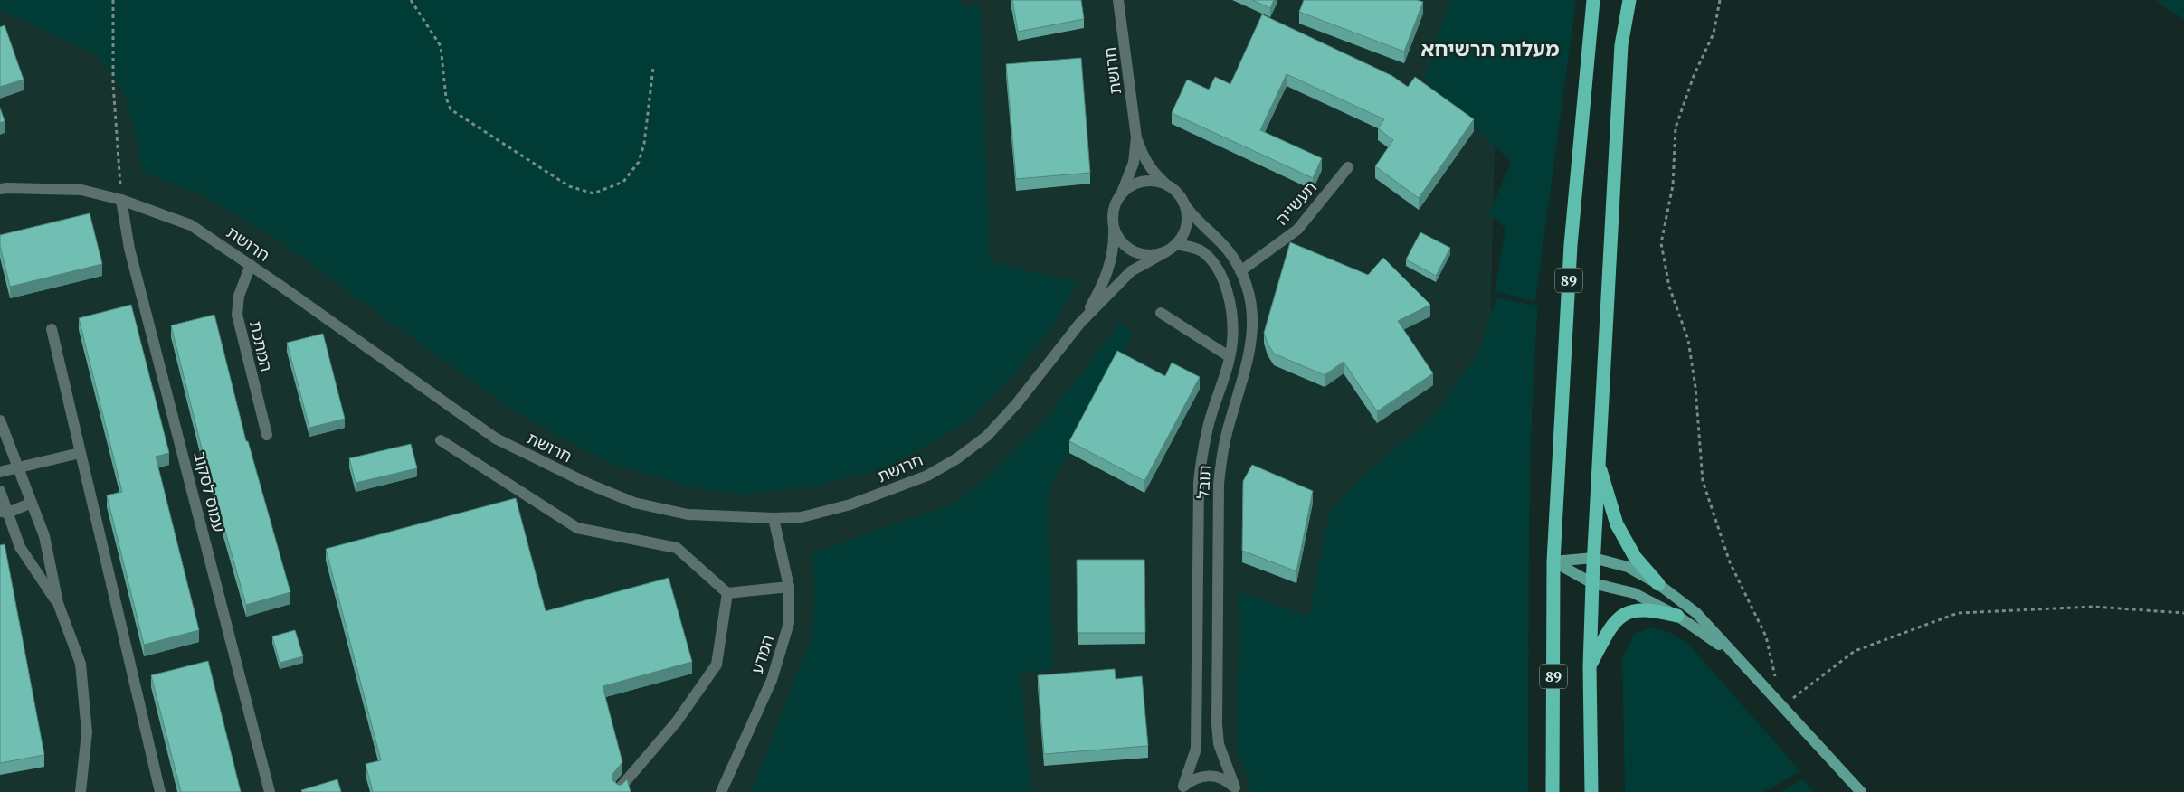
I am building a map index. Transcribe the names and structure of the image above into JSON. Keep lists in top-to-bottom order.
{
  "streets": {
    "highway": ["89"],
    "street": [
      "חרושת",
      "תעשייה",
      "המתכת",
      "תובל",
      "עמוס לסקוב",
      "המדע"
    ]
  },
  "crossings": [
    ["חרושת", "המתכת"],
    ["חרושת", "תובל"],
    ["חרושת", "עמוס לסקוב"],
    ["חרושת", "המדע"],
    ["תעשייה", "תובל"]
  ],
  "districts": ["מעלות תרשיחא"]
}
